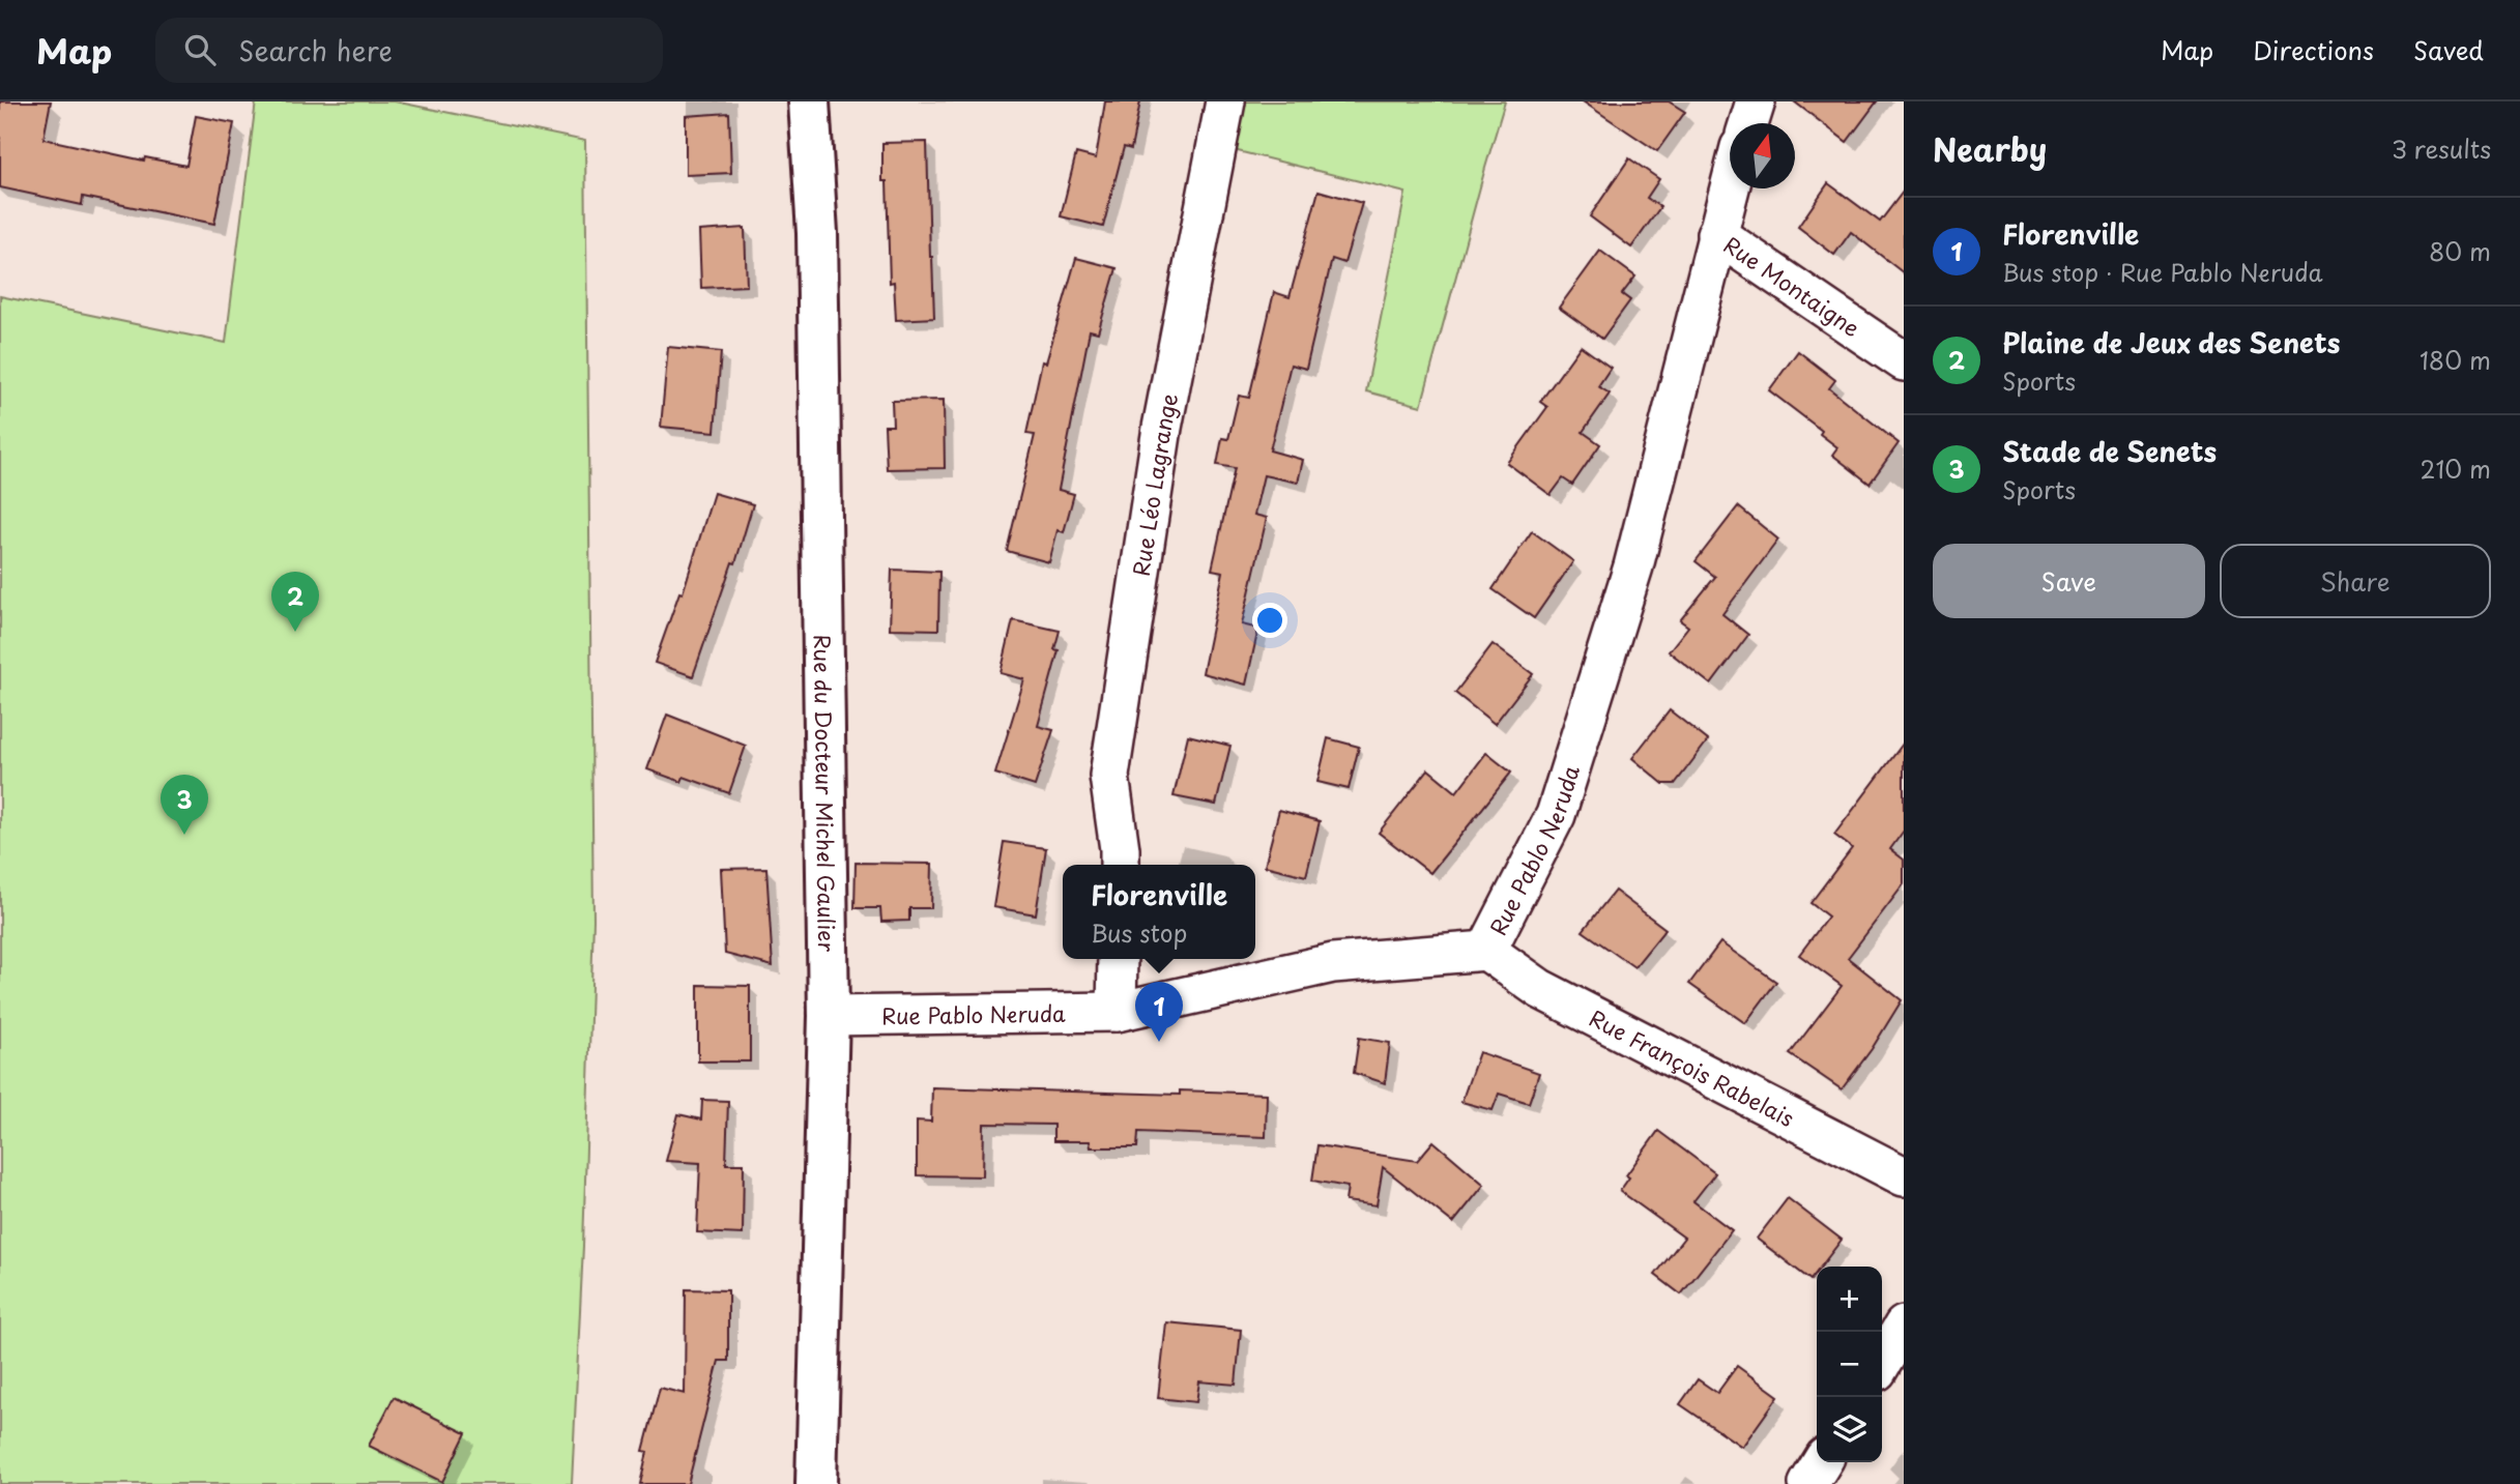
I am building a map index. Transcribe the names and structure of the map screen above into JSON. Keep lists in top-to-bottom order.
{
  "streets": {
    "street": [
      "Rue Montaigne",
      "Rue Léo Lagrange",
      "Rue du Docteur Michel Gaulier",
      "Rue Pablo Neruda",
      "Rue François Rabelais"
    ]
  },
  "crossings": [
    ["Rue Montaigne", "Rue Pablo Neruda"],
    ["Rue du Docteur Michel Gaulier", "Rue Pablo Neruda"],
    ["Rue Pablo Neruda", "Rue François Rabelais"]
  ],
  "north": "top",
  "page": {
    "header": "Map",
    "search": "Search here",
    "nav": ["Map", "Directions", "Saved"],
    "heading": ["Nearby", "3 results"],
    "list": [
      {
        "mark": "1",
        "name": "Florenville",
        "note": "Bus stop · Rue Pablo Neruda",
        "value": "80 m"
      },
      {
        "mark": "2",
        "name": "Plaine de Jeux des Senets",
        "note": "Sports",
        "value": "180 m"
      },
      {
        "mark": "3",
        "name": "Stade de Senets",
        "note": "Sports",
        "value": "210 m"
      }
    ],
    "buttons": ["Save", "Share"],
    "pins": ["2", "3", "1"],
    "popup": ["Florenville", "Bus stop"],
    "map_buttons": ["+", "−"]
  }
}
